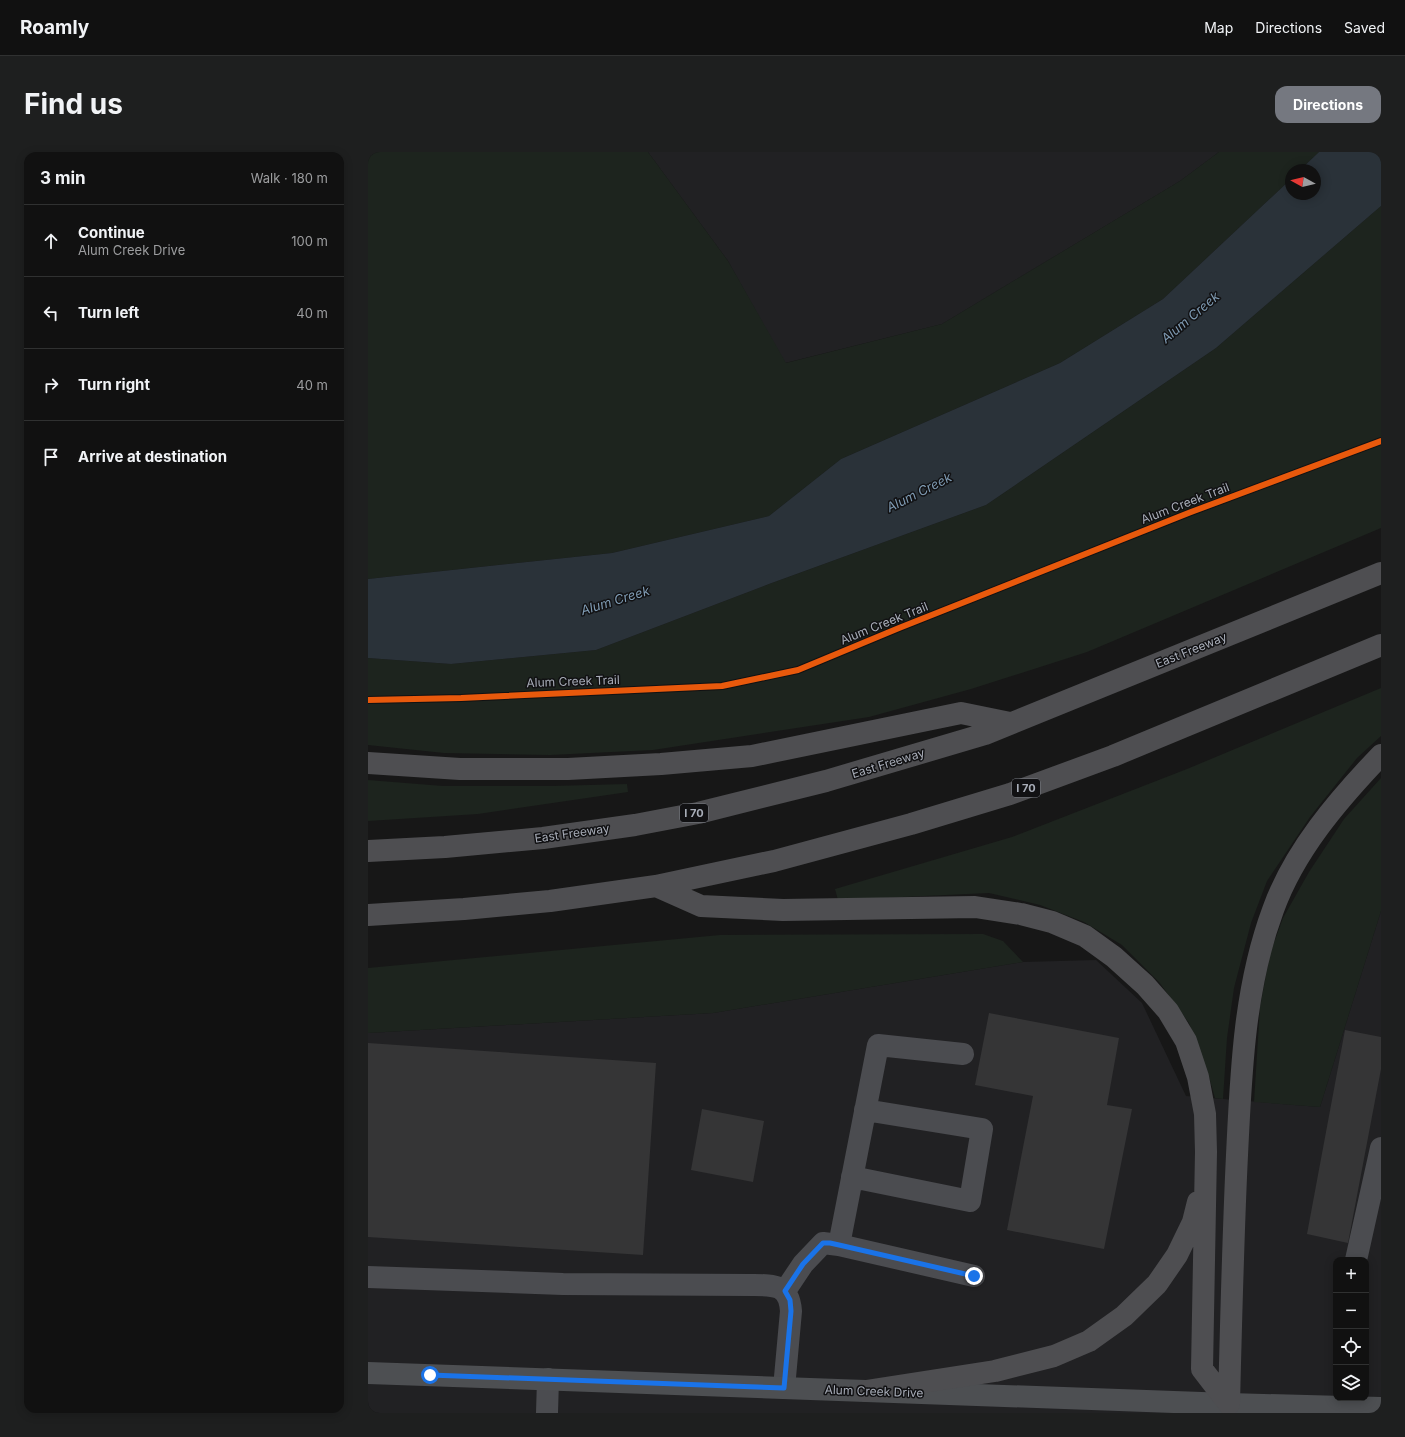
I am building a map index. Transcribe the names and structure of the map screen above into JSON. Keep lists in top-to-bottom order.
{
  "streets": {
    "highway": ["East Freeway", "I 70"],
    "main road": ["Alum Creek Drive"],
    "cycle path": ["Alum Creek Trail"]
  },
  "water": ["Alum Creek"],
  "north": "left",
  "page": {
    "header": "Roamly",
    "nav": ["Map", "Directions", "Saved"],
    "buttons": "Directions",
    "title": "Find us",
    "heading": ["3 min", "Walk · 180 m"],
    "list": [
      ["Continue", "Alum Creek Drive", "100 m"],
      ["Turn left", "40 m"],
      ["Turn right", "40 m"],
      "Arrive at destination"
    ],
    "map_buttons": ["+", "−"]
  }
}
